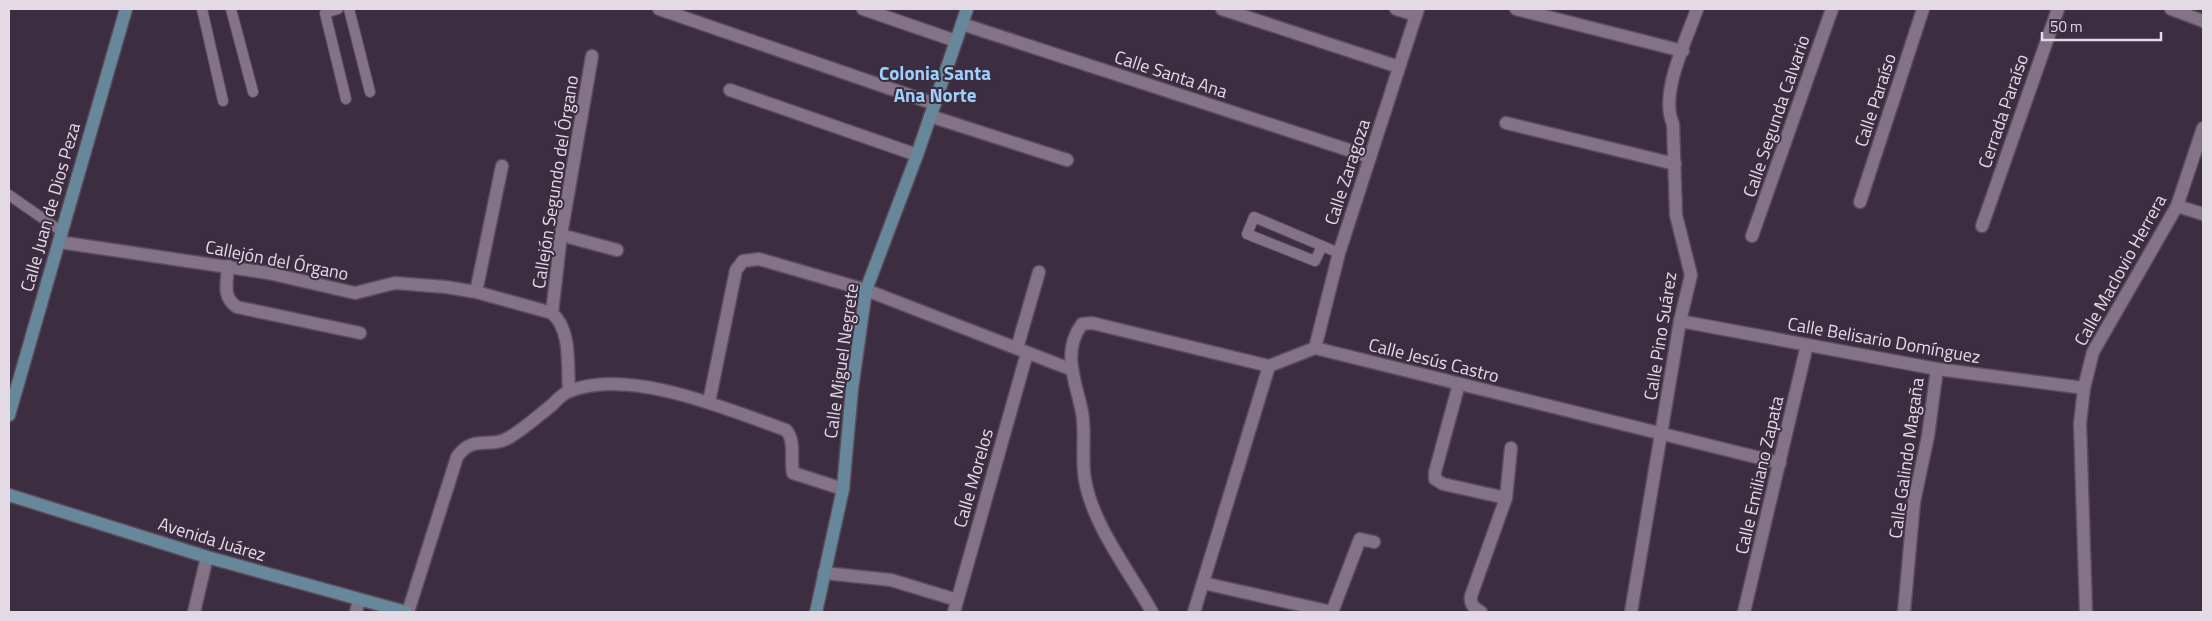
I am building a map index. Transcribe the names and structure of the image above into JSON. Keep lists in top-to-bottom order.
{
  "streets": {
    "street": [
      "Calle Santa Ana",
      "Calle Paraíso",
      "Cerrada Paraíso",
      "Calle Segunda Calvario",
      "Calle Zaragoza",
      "Callejón Segundo del Órgano",
      "Calle Juan de Dios Peza",
      "Callejón del Órgano",
      "Calle Maclovio Herrera",
      "Calle Pino Suárez",
      "Calle Belisario Domínguez",
      "Calle Jesús Castro",
      "Calle Miguel Negrete",
      "Calle Galindo Magaña",
      "Calle Emiliano Zapata",
      "Calle Morelos",
      "Avenida Juárez"
    ]
  },
  "crossings": [
    ["Calle Santa Ana", "Calle Zaragoza"],
    ["Calle Santa Ana", "Calle Miguel Negrete"],
    ["Calle Zaragoza", "Calle Jesús Castro"],
    ["Callejón Segundo del Órgano", "Callejón del Órgano"],
    ["Calle Juan de Dios Peza", "Callejón del Órgano"],
    ["Calle Maclovio Herrera", "Calle Belisario Domínguez"],
    ["Calle Pino Suárez", "Calle Belisario Domínguez"],
    ["Calle Pino Suárez", "Calle Jesús Castro"],
    ["Calle Belisario Domínguez", "Calle Galindo Magaña"],
    ["Calle Belisario Domínguez", "Calle Emiliano Zapata"],
    ["Calle Jesús Castro", "Calle Emiliano Zapata"]
  ],
  "districts": ["Colonia Santa Ana Norte"],
  "scale_bar": "50 m"
}
